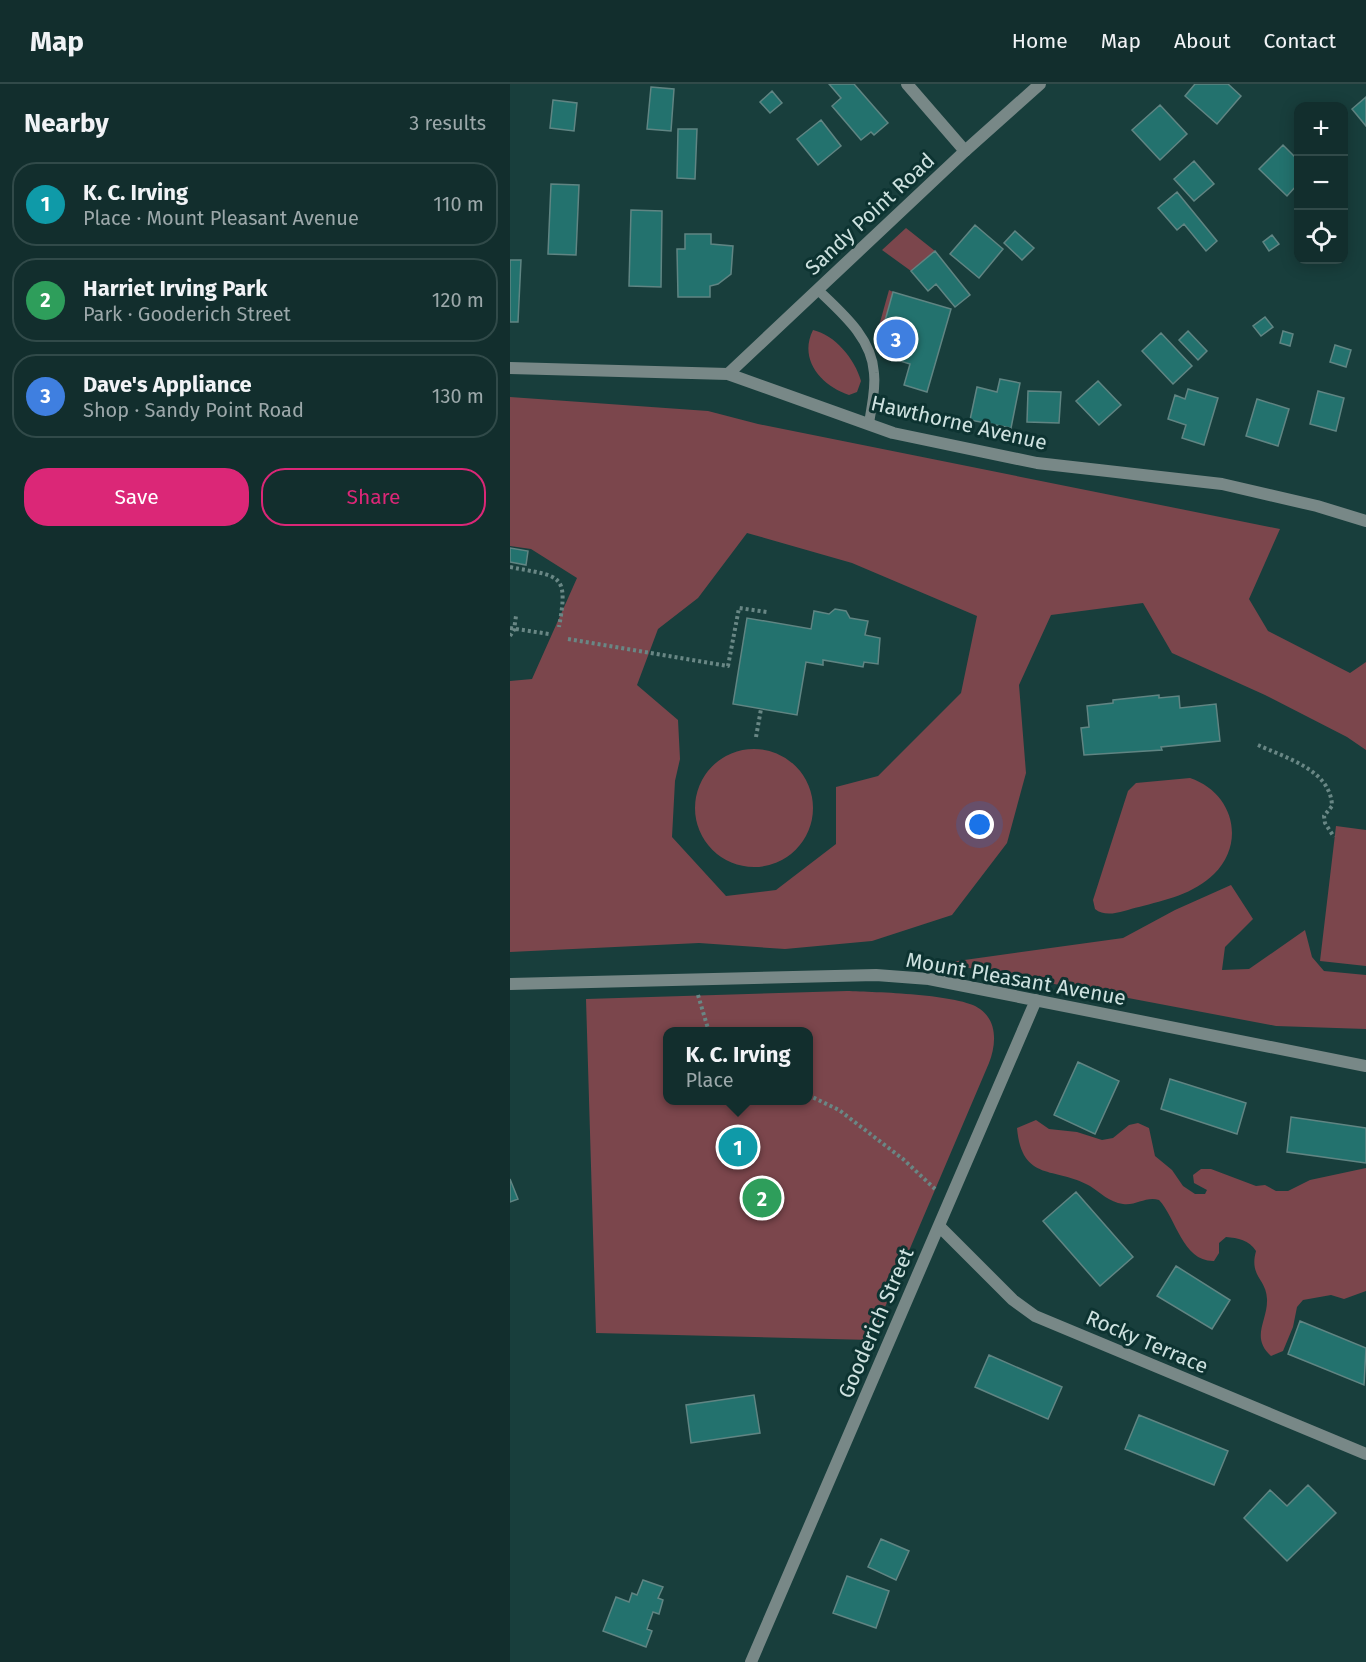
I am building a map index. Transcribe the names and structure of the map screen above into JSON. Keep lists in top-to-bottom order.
{
  "streets": {
    "street": [
      "Sandy Point Road",
      "Hawthorne Avenue",
      "Mount Pleasant Avenue",
      "Gooderich Street",
      "Rocky Terrace"
    ]
  },
  "crossings": [
    ["Sandy Point Road", "Hawthorne Avenue"],
    ["Mount Pleasant Avenue", "Gooderich Street"],
    ["Gooderich Street", "Rocky Terrace"]
  ],
  "page": {
    "header": "Map",
    "nav": [
      "Home",
      "Map",
      "About",
      "Contact"
    ],
    "heading": ["Nearby", "3 results"],
    "map_buttons": ["+", "−"],
    "list": [
      {
        "mark": "1",
        "name": "K. C. Irving",
        "note": "Place · Mount Pleasant Avenue",
        "value": "110 m"
      },
      {
        "mark": "2",
        "name": "Harriet Irving Park",
        "note": "Park · Gooderich Street",
        "value": "120 m"
      },
      {
        "mark": "3",
        "name": "Dave's Appliance",
        "note": "Shop · Sandy Point Road",
        "value": "130 m"
      }
    ],
    "pins": ["3", "1", "2"],
    "buttons": ["Save", "Share"],
    "popup": ["K. C. Irving", "Place"]
  }
}
